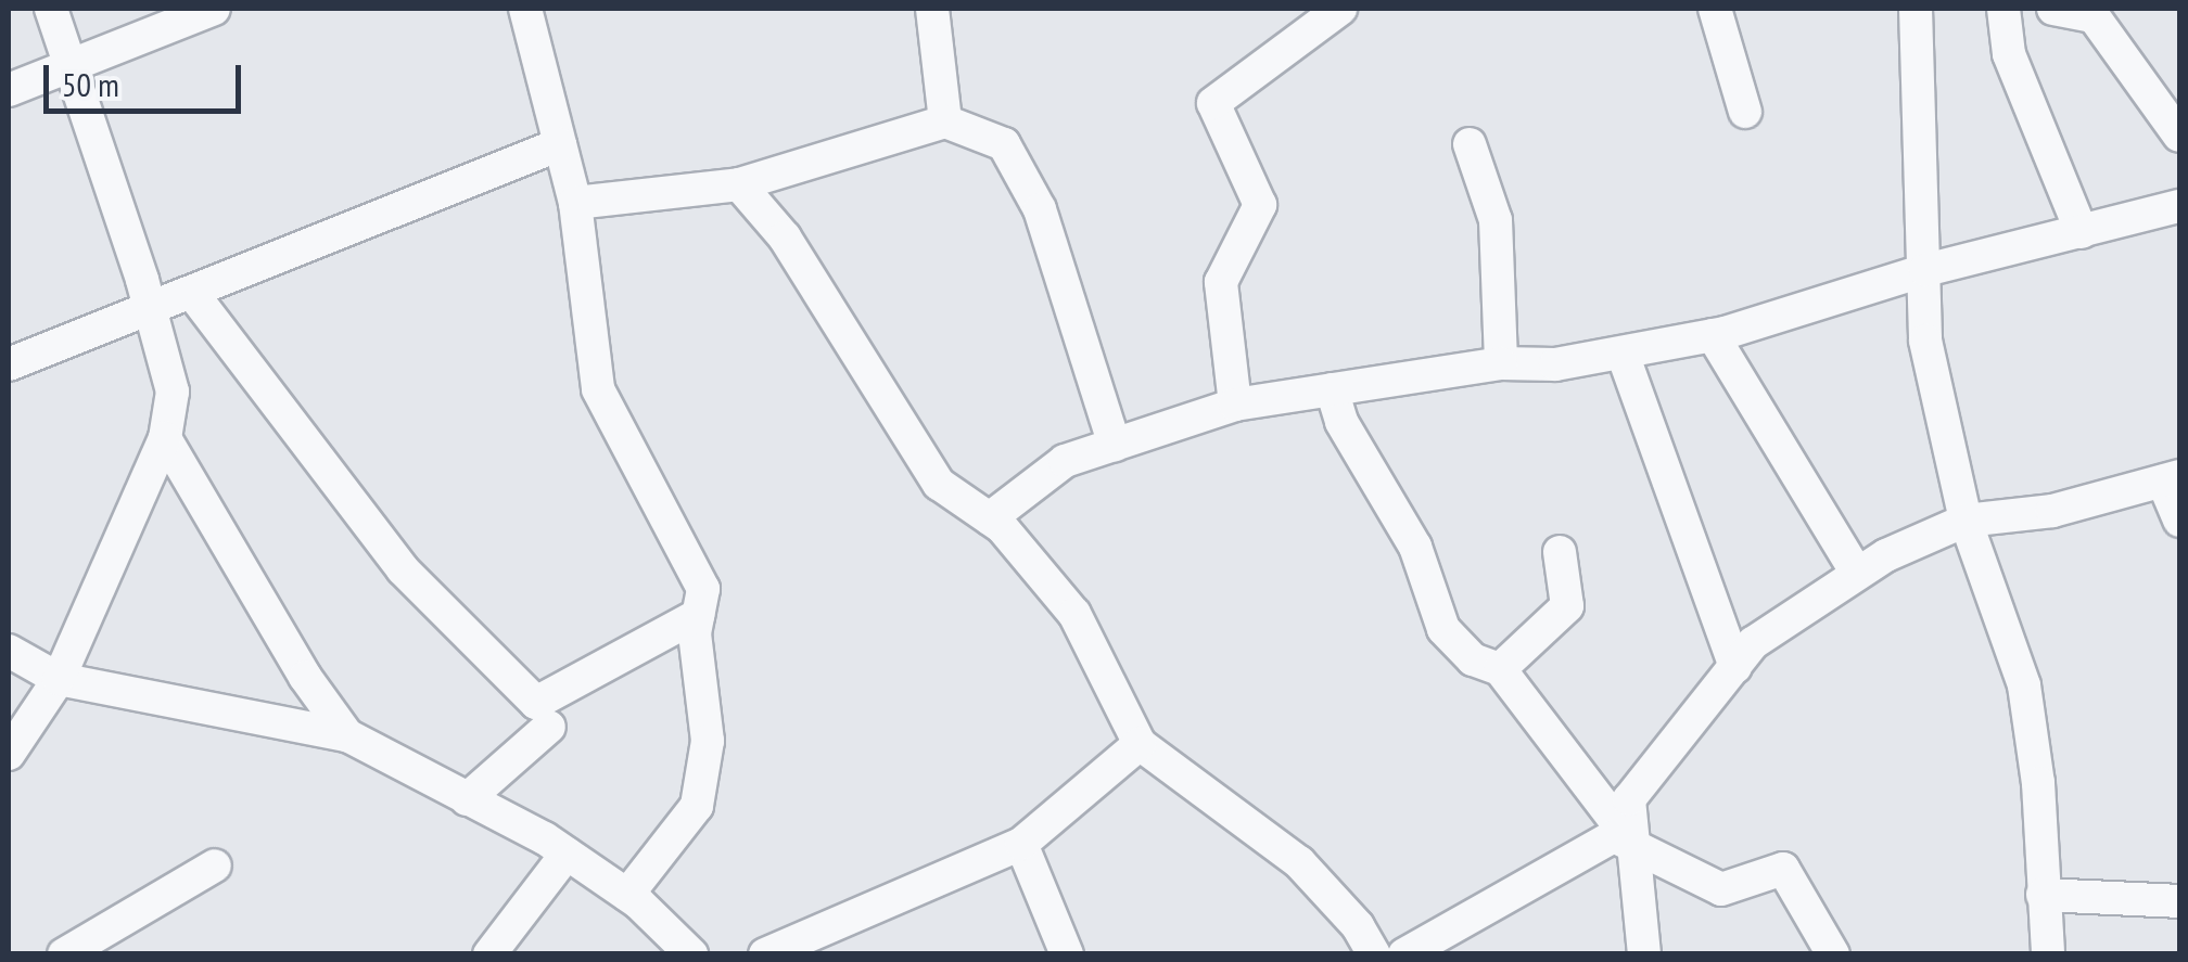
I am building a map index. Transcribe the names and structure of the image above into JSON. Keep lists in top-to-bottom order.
{
  "scale_bar": "50 m"
}
